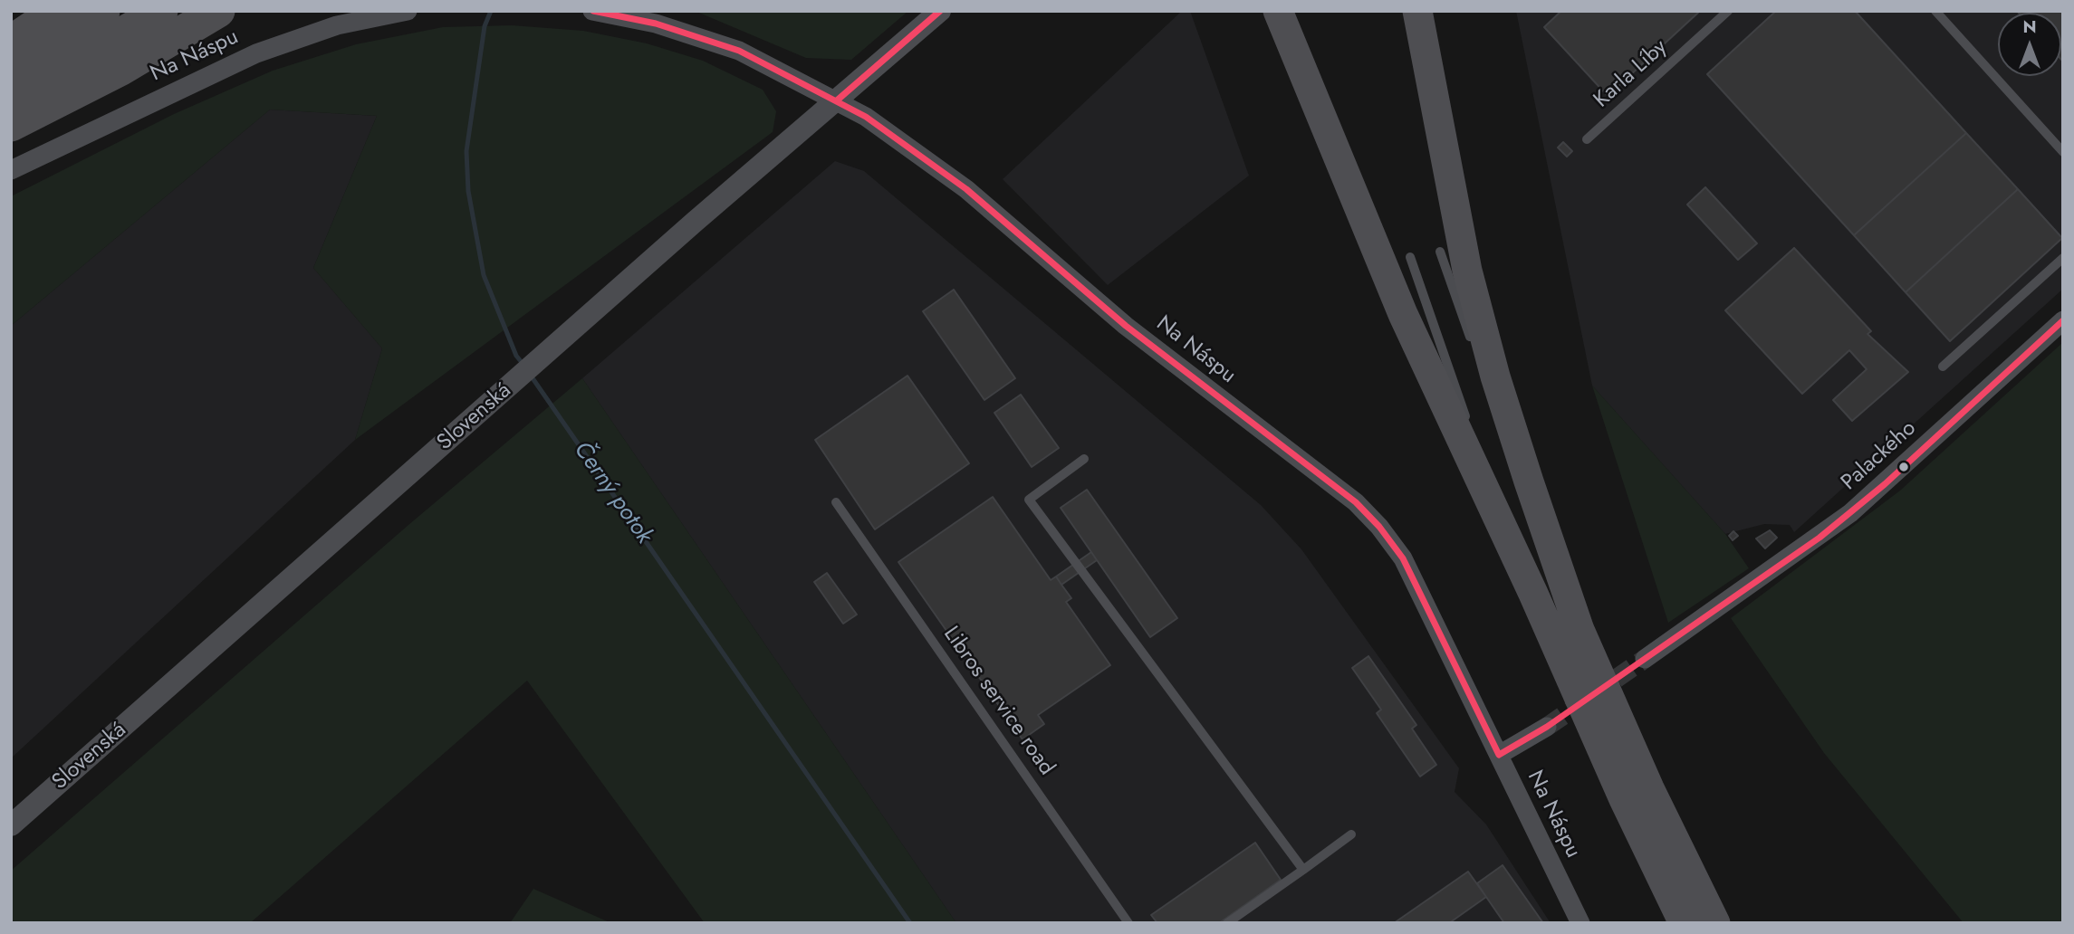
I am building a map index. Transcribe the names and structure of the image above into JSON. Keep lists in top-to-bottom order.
{
  "streets": {
    "street": ["Na Náspu", "Slovenská", "Palackého"],
    "lane": ["Karla Líby", "Libros service road"]
  },
  "crossings": [
    ["Na Náspu", "Slovenská"]
  ],
  "water": ["Černý potok"],
  "north": "top"
}
